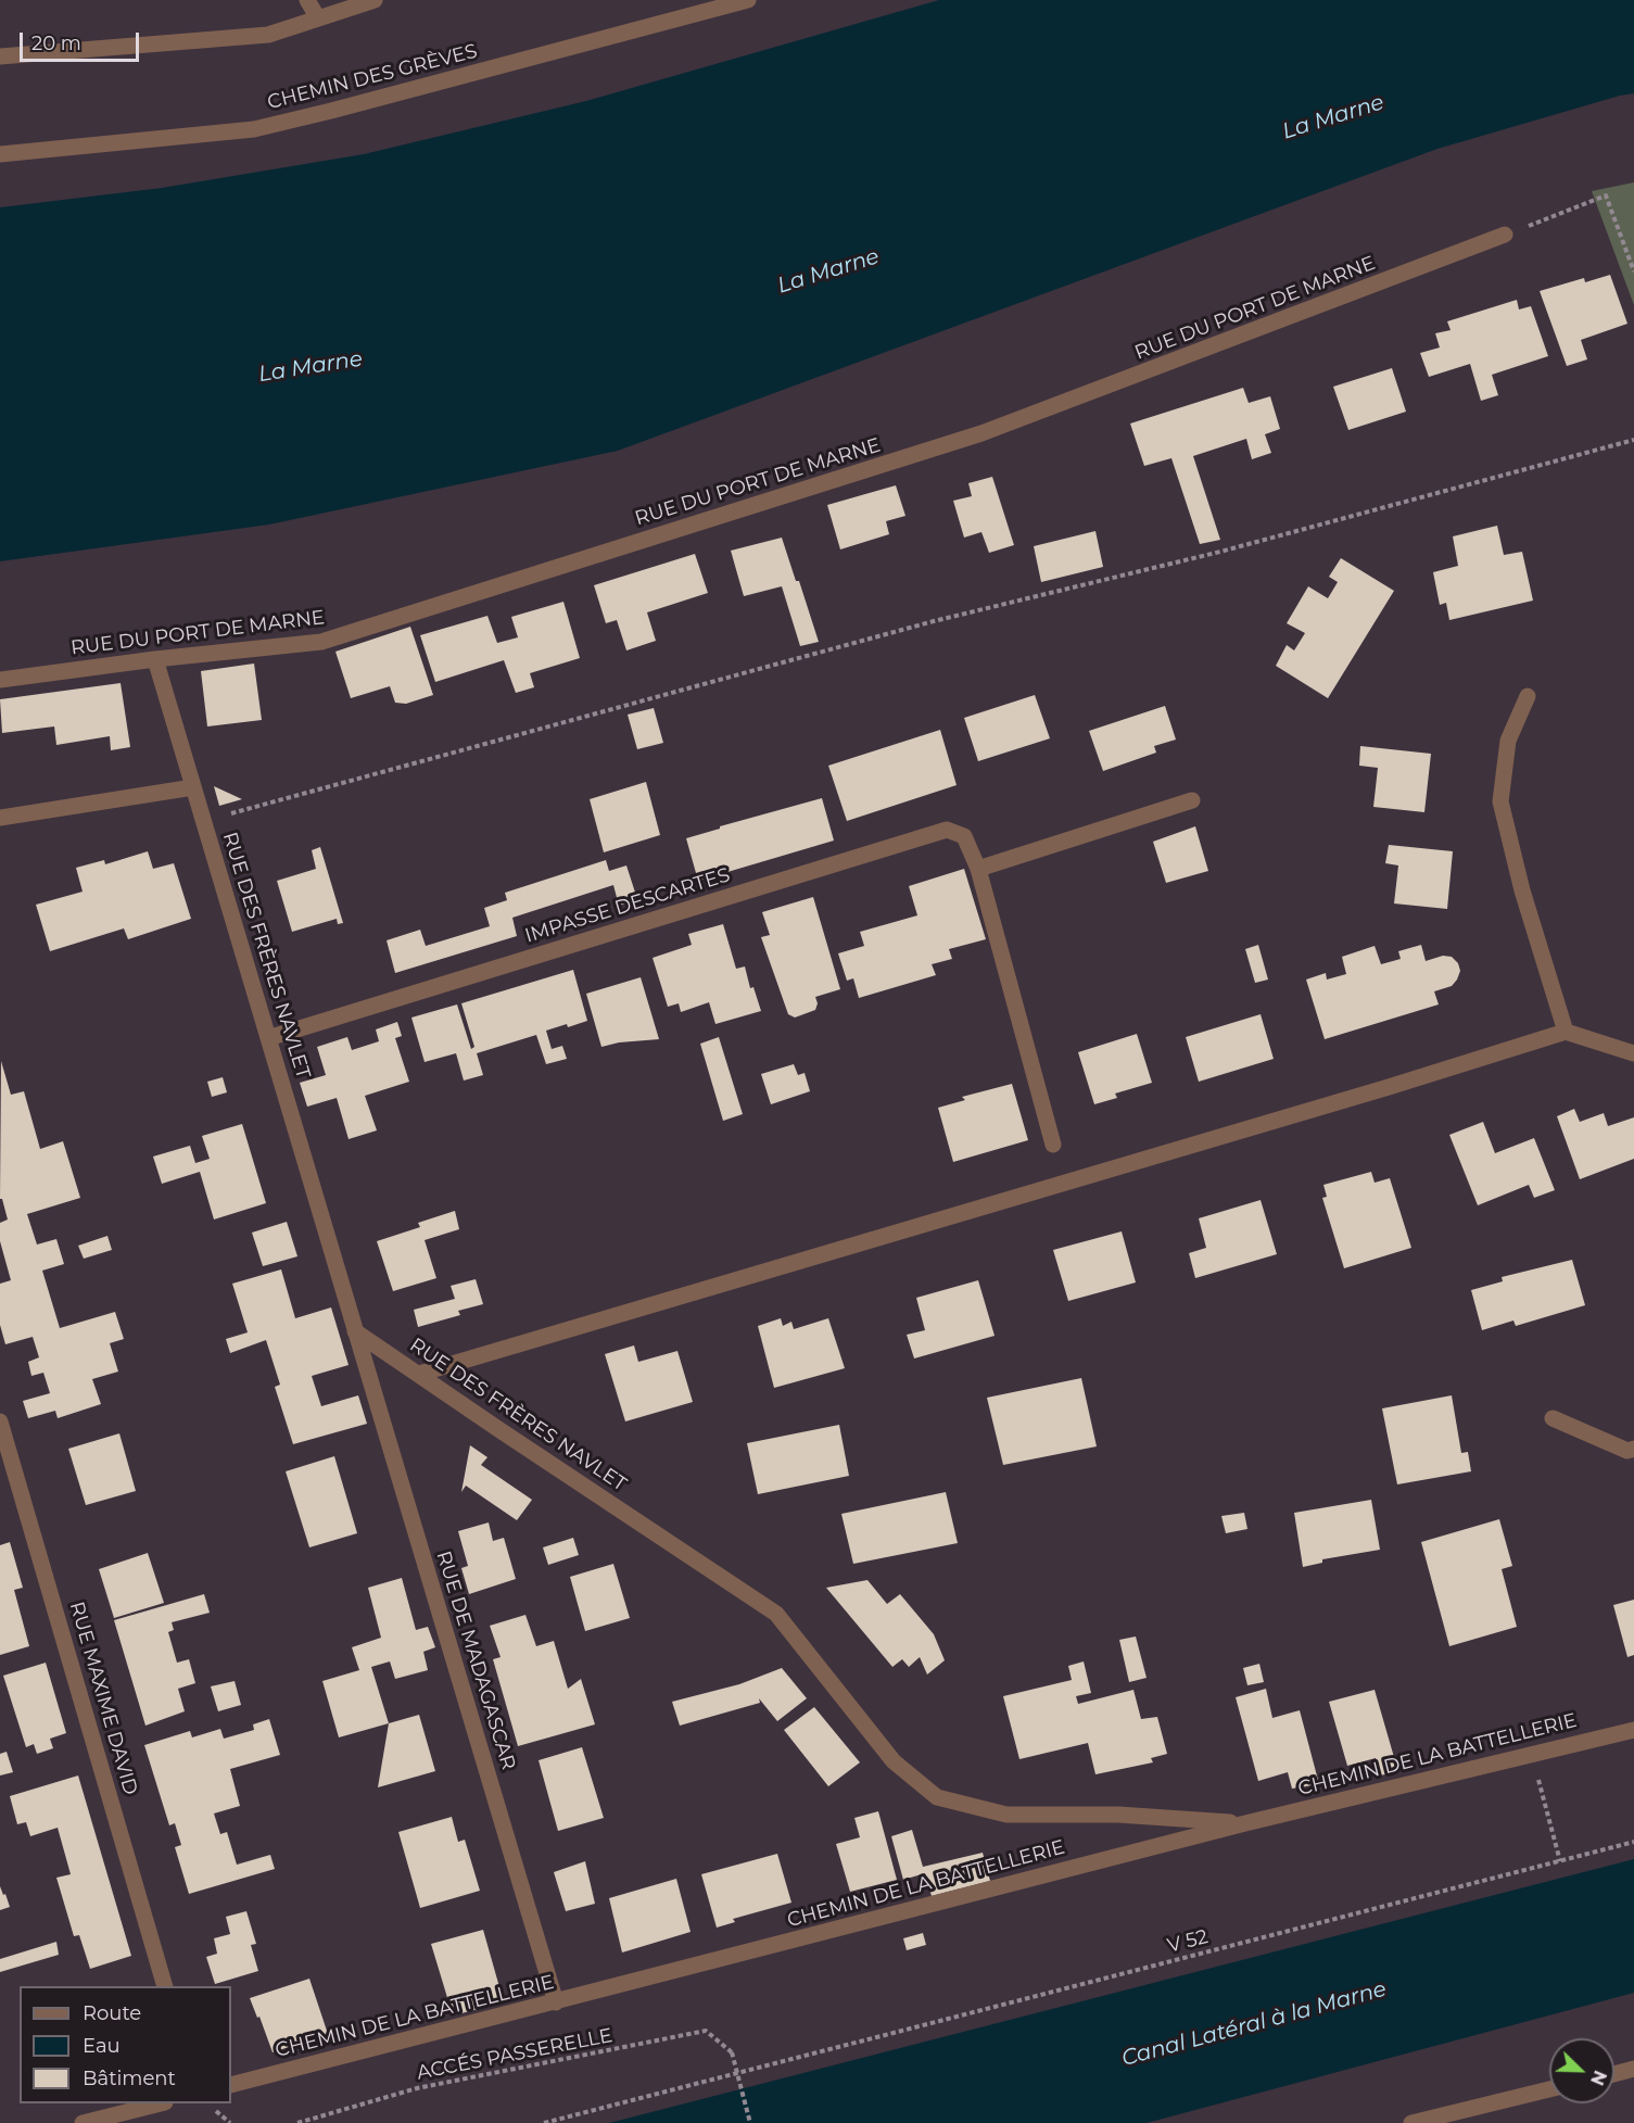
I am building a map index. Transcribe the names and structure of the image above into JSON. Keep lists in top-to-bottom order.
{
  "streets": {
    "street": [
      "CHEMIN DES GRÈVES",
      "RUE DU PORT DE MARNE",
      "IMPASSE DESCARTES",
      "RUE DES FRÈRES NAVLET",
      "RUE DE MADAGASCAR",
      "RUE MAXIME DAVID",
      "CHEMIN DE LA BATTELLERIE"
    ],
    "path": ["V 52", "ACCÉS PASSERELLE"]
  },
  "crossings": [
    ["RUE DU PORT DE MARNE", "RUE DES FRÈRES NAVLET"],
    ["IMPASSE DESCARTES", "RUE DES FRÈRES NAVLET"],
    ["RUE DES FRÈRES NAVLET", "RUE DE MADAGASCAR"],
    ["RUE DES FRÈRES NAVLET", "CHEMIN DE LA BATTELLERIE"],
    ["RUE DE MADAGASCAR", "CHEMIN DE LA BATTELLERIE"]
  ],
  "water": ["La Marne", "Canal Latéral à la Marne"],
  "legend": ["Route", "Eau", "Bâtiment"],
  "scale_bar": "20 m",
  "north": "bottom right"
}
